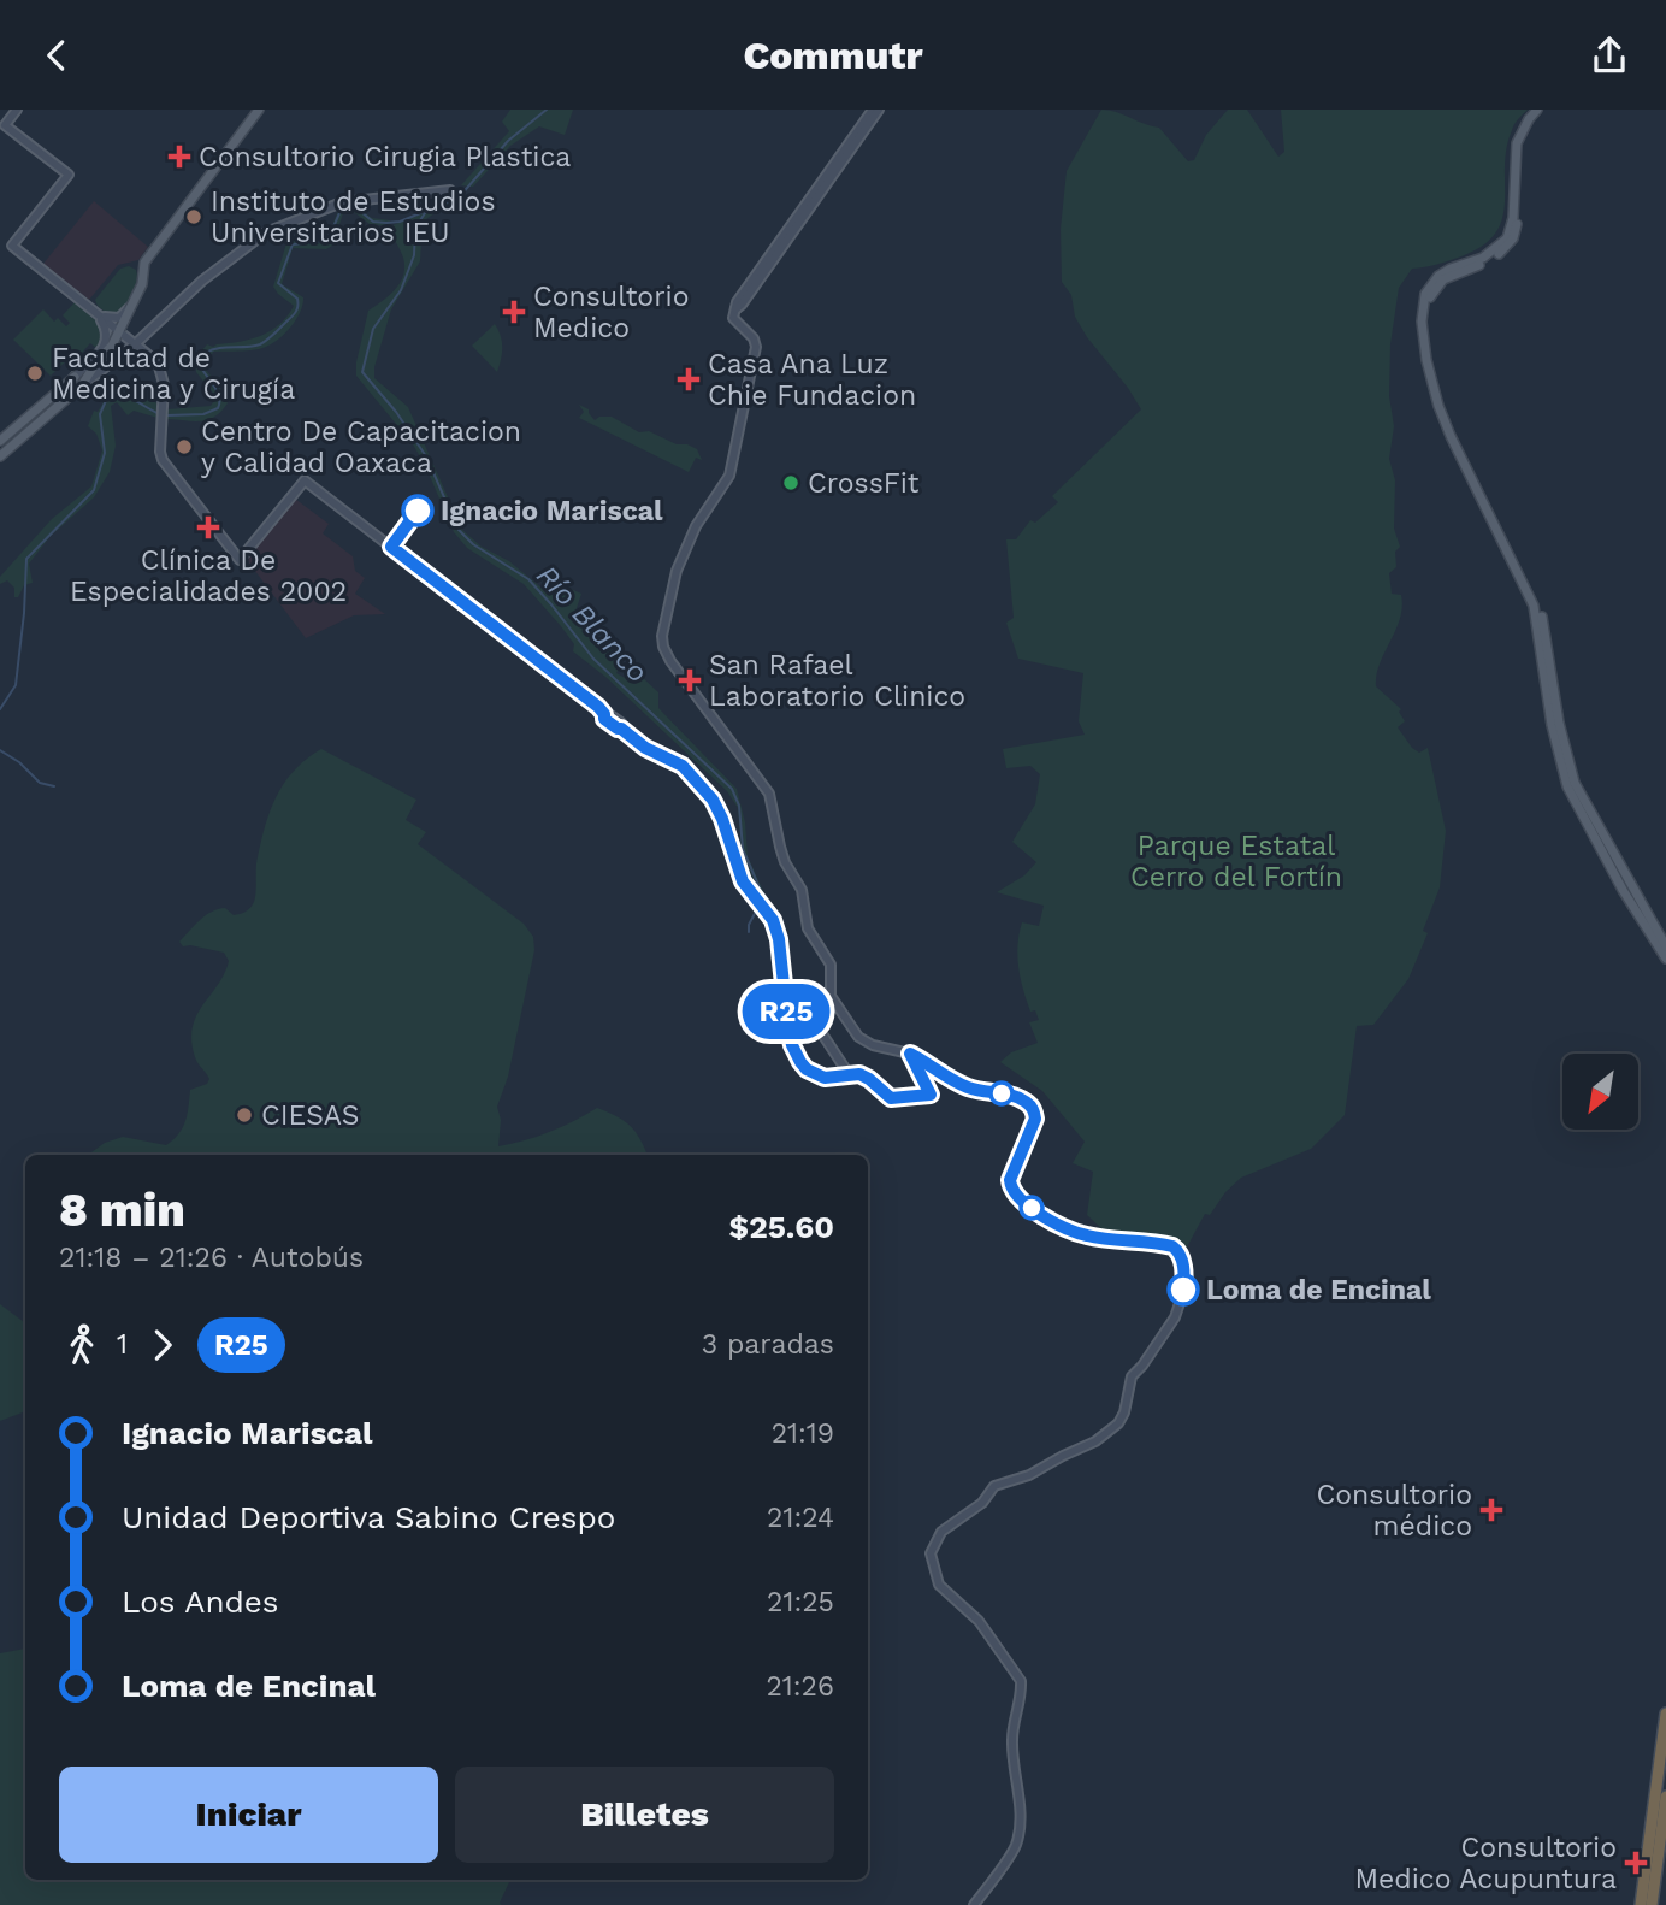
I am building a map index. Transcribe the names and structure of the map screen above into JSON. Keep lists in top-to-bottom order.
{
  "water": ["Río Blanco"],
  "parks": ["Parque Estatal Cerro del Fortín"],
  "places": {
    "health": [
      "Consultorio Cirugia Plastica",
      "Consultorio Medico",
      "Casa Ana Luz Chie Fundacion",
      "Clínica De Especialidades 2002",
      "San Rafael Laboratorio Clinico",
      "Consultorio médico",
      "Consultorio Medico Acupuntura"
    ],
    "other": [
      "Instituto de Estudios Universitarios IEU",
      "Facultad de Medicina y Cirugía",
      "Centro De Capacitacion y Calidad Oaxaca",
      "CrossFit",
      "Ignacio Mariscal",
      "CIESAS",
      "Loma de Encinal"
    ]
  },
  "lines": ["bus line R25"],
  "north": "bottom left",
  "page": {
    "header": "Commutr",
    "on_map": "R25",
    "heading": ["8 min", "21:18 – 21:26 · Autobús", "$25.60"],
    "legs": ["1", "R25", "3 paradas"],
    "list": [
      {
        "name": "Ignacio Mariscal",
        "value": "21:19"
      },
      {
        "name": "Unidad Deportiva Sabino Crespo",
        "value": "21:24"
      },
      {
        "name": "Los Andes",
        "value": "21:25"
      },
      {
        "name": "Loma de Encinal",
        "value": "21:26"
      }
    ],
    "buttons": ["Iniciar", "Billetes"]
  }
}
